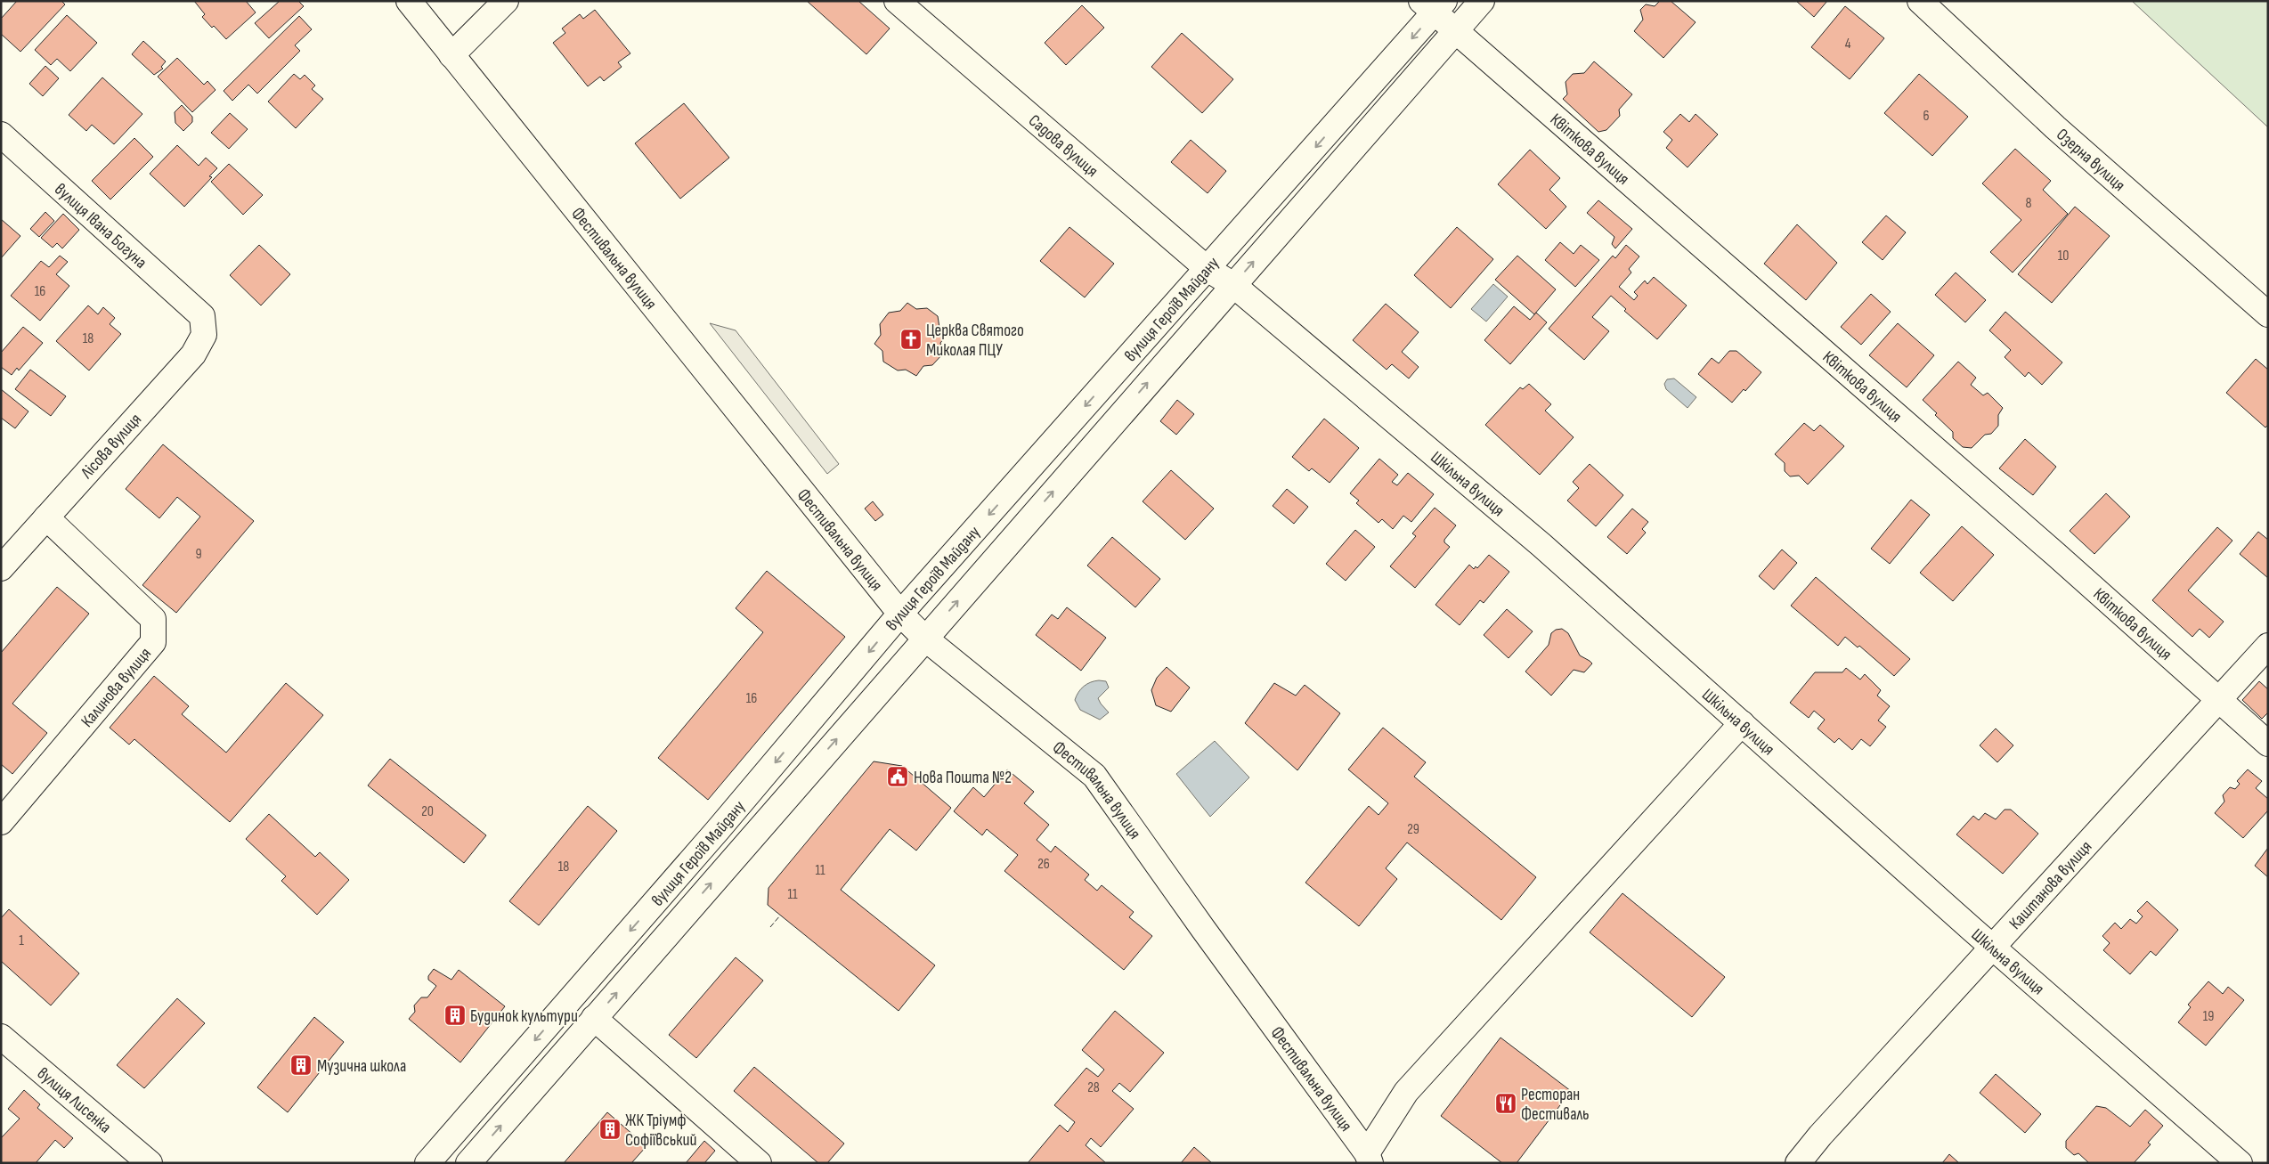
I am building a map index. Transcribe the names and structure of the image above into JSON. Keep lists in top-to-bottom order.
{
  "streets": {
    "street": [
      "Садова вулиця",
      "Квіткова вулиця",
      "Озерна вулиця",
      "вулиця Івана Богуна",
      "Фестивальна вулиця",
      "вулиця Героїв Майдану",
      "Лісова вулиця",
      "Шкільна вулиця",
      "Калинова вулиця",
      "Каштанова вулиця",
      "вулиця Лисенка"
    ]
  },
  "crossings": [
    ["Садова вулиця", "вулиця Героїв Майдану"],
    ["Садова вулиця", "Шкільна вулиця"],
    ["Квіткова вулиця", "вулиця Героїв Майдану"],
    ["Квіткова вулиця", "Каштанова вулиця"],
    ["вулиця Івана Богуна", "Лісова вулиця"],
    ["Фестивальна вулиця", "вулиця Героїв Майдану"],
    ["вулиця Героїв Майдану", "Шкільна вулиця"],
    ["Лісова вулиця", "Калинова вулиця"],
    ["Шкільна вулиця", "Каштанова вулиця"]
  ],
  "places": {
    "church": ["Церква Святого Миколая ПЦУ"],
    "public building": ["Нова Пошта №2"],
    "building": ["Будинок культури", "Музична школа", "ЖК Тріумф Софіївський"],
    "restaurant": ["Ресторан Фестиваль"]
  },
  "house_numbers": [
    "4",
    "6",
    "8",
    "10",
    "16",
    "18",
    "9",
    "16",
    "20",
    "29",
    "26",
    "18",
    "11",
    "11",
    "1",
    "19",
    "28"
  ]
}
